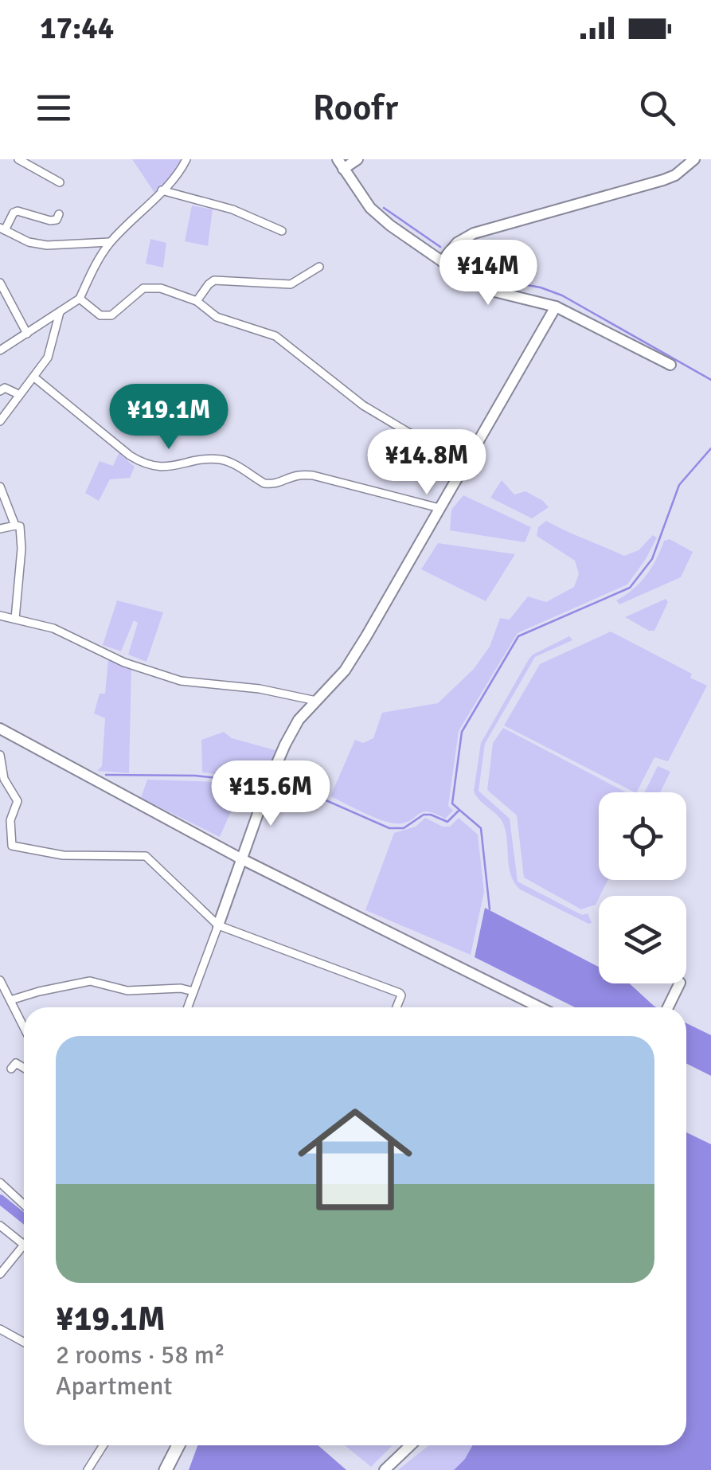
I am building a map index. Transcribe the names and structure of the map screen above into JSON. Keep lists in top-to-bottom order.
{
  "page": {
    "status": "17:44",
    "header": "Roofr",
    "price": [
      "¥14M",
      "¥19.1M",
      "¥14.8M",
      "¥15.6M"
    ],
    "list": [
      {
        "name": "¥19.1M",
        "note": "2 rooms · 58 m² · Apartment"
      }
    ]
  }
}
